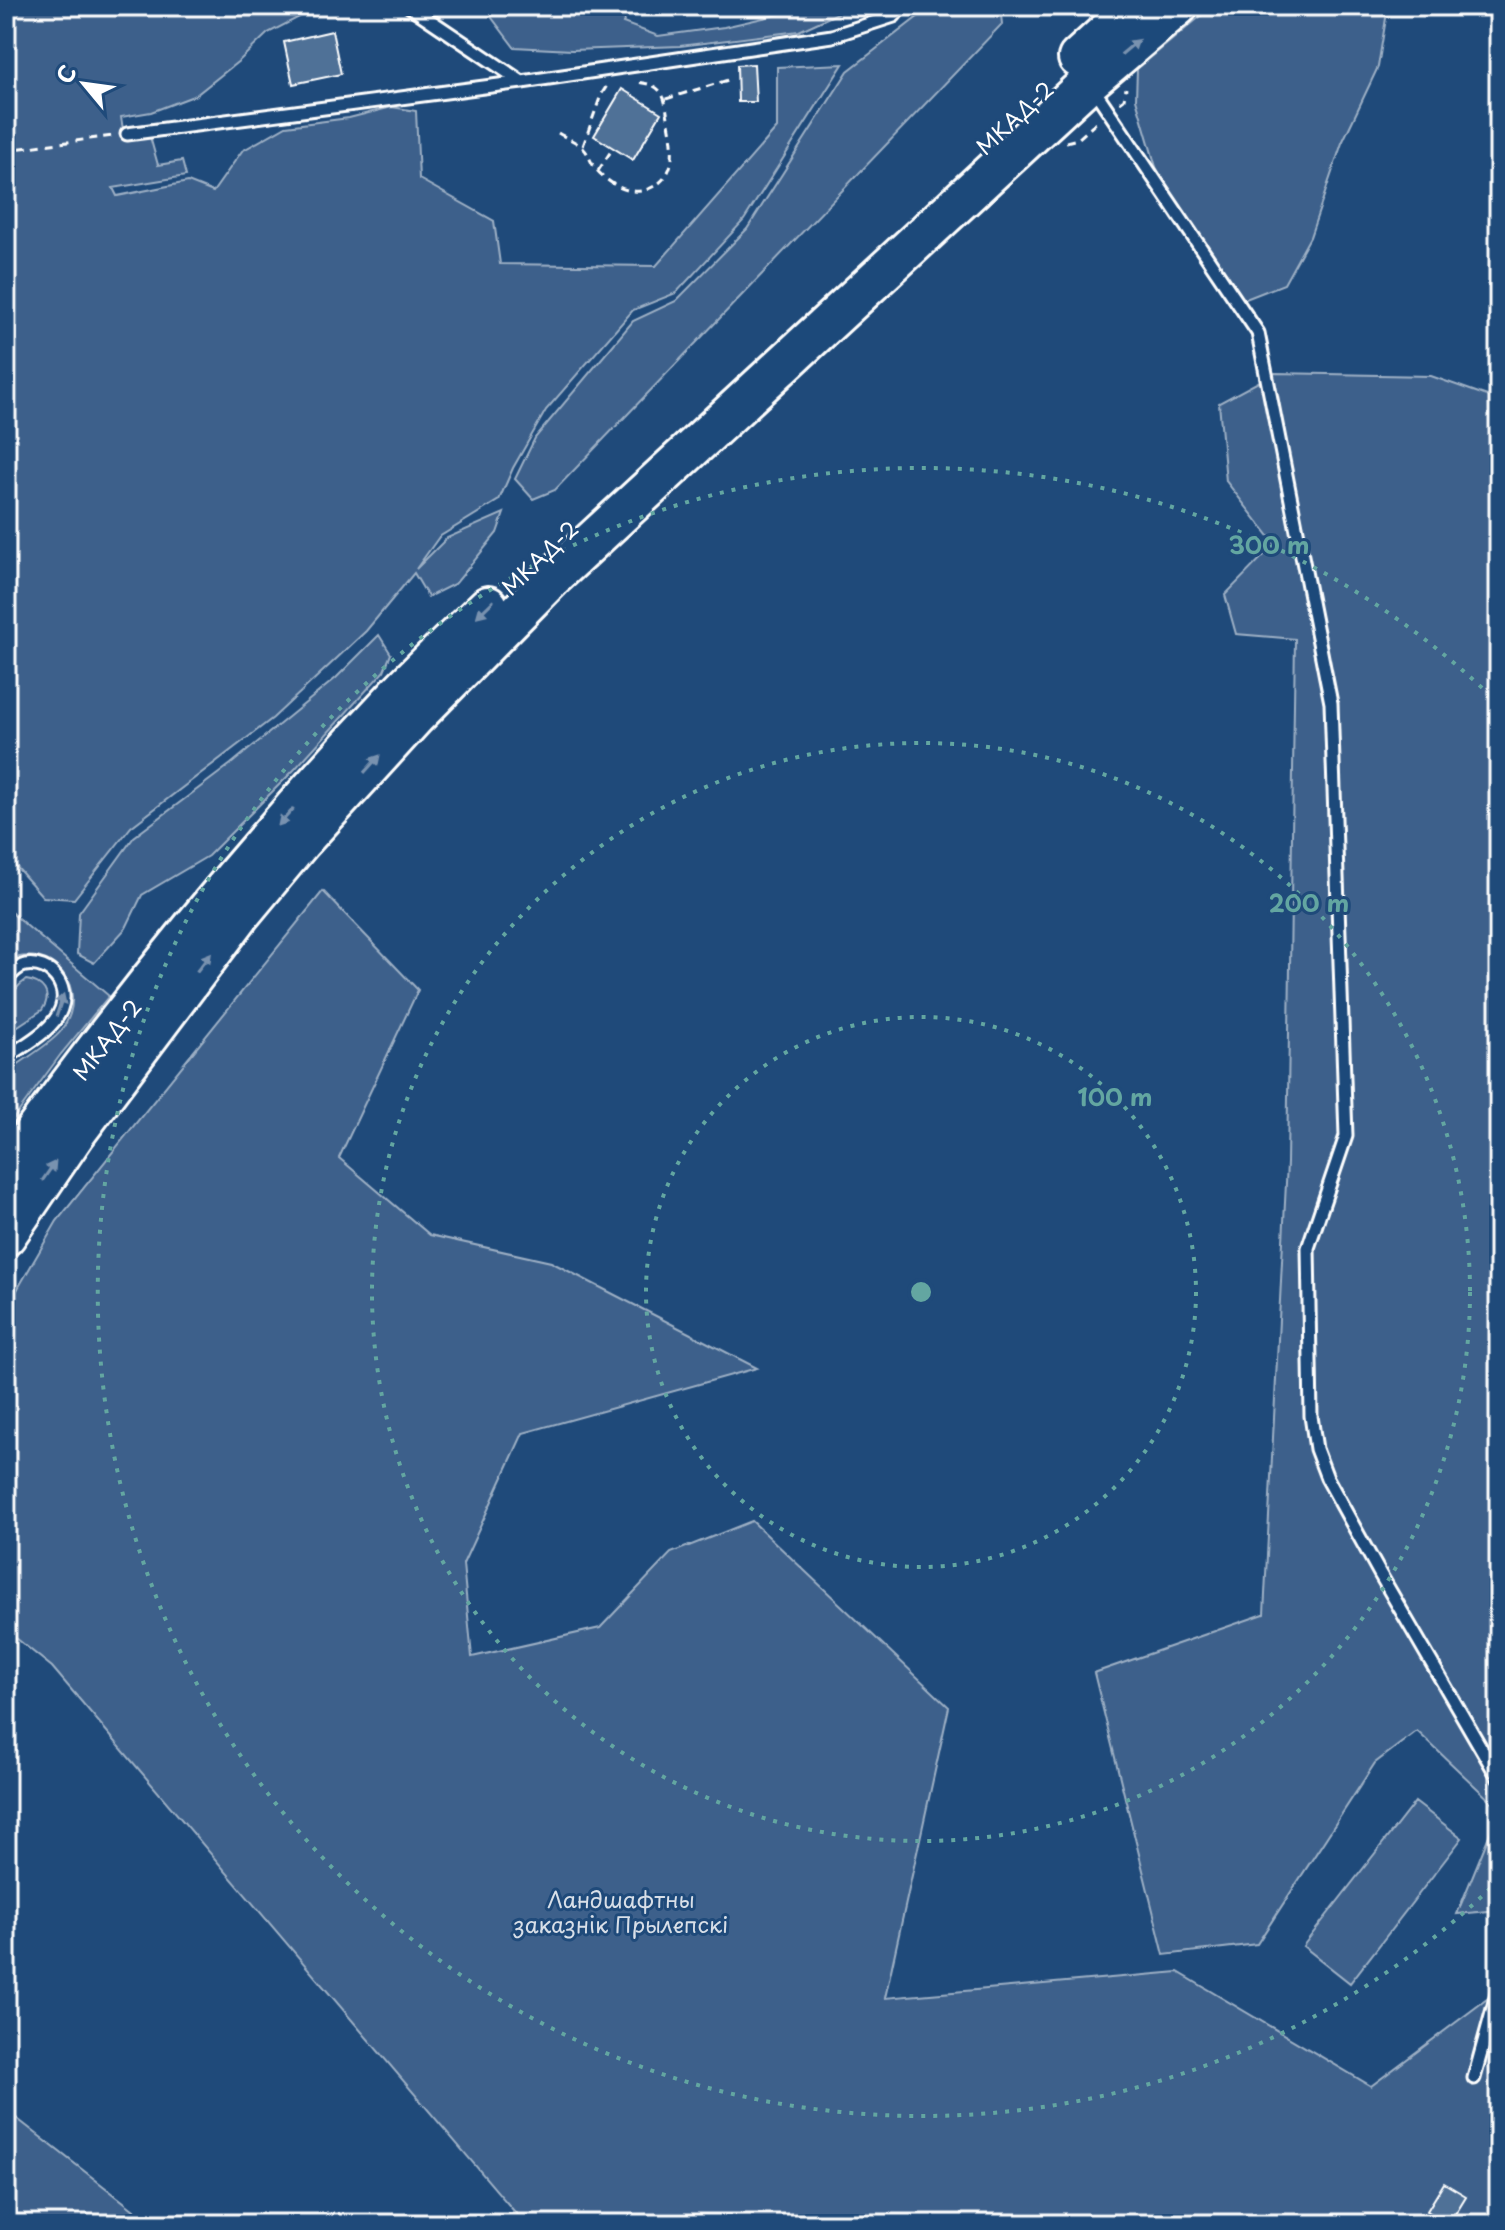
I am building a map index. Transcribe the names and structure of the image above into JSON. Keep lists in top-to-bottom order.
{
  "streets": {
    "highway": ["МКАД-2"]
  },
  "parks": ["Ландшафтны заказнік Прылепскі"],
  "north": "top left",
  "rings": ["300 m", "200 m", "100 m"]
}
